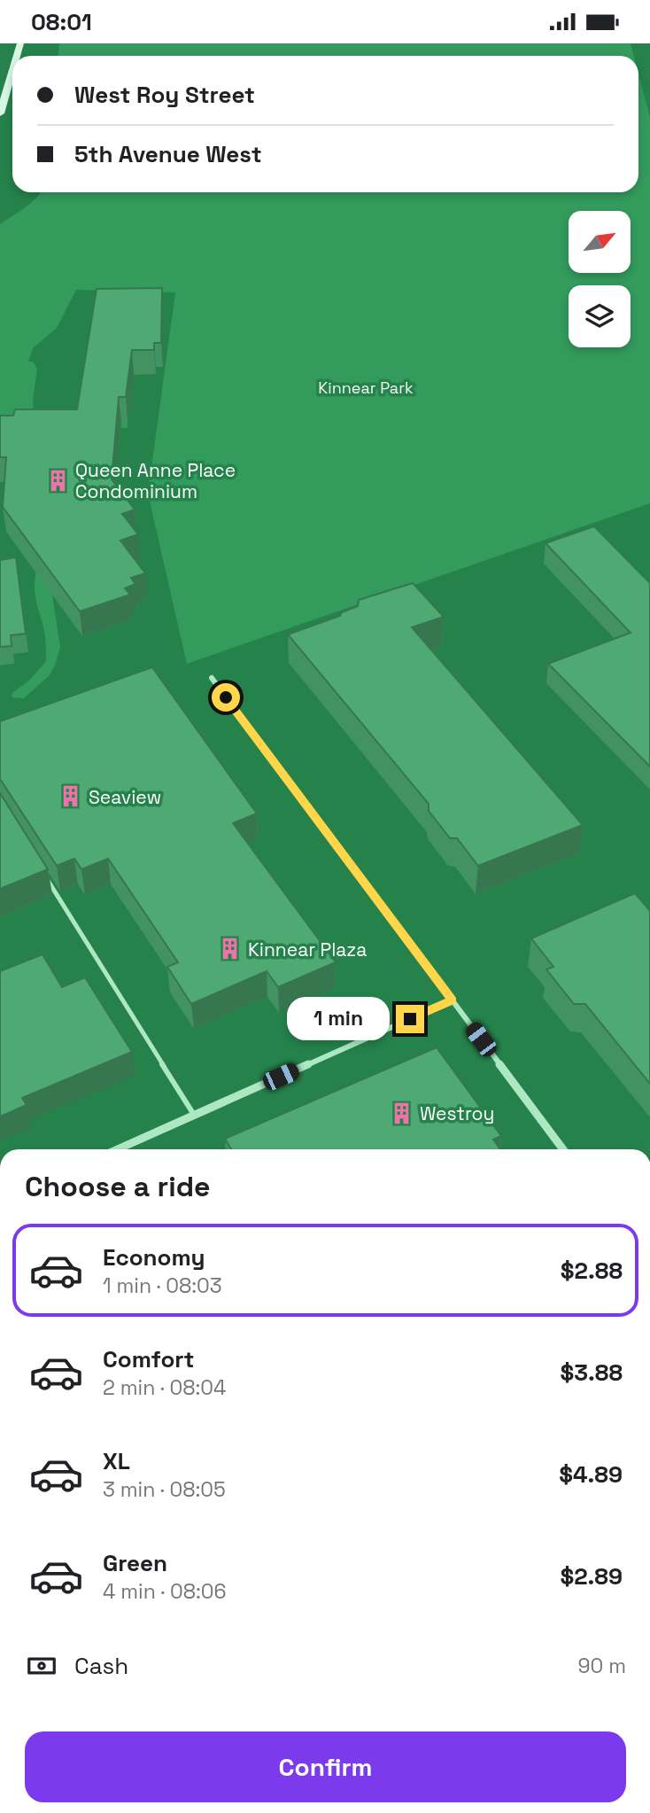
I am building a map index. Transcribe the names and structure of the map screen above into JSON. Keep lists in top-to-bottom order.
{
  "parks": ["Kinnear Park"],
  "places": {
    "building": [
      "Queen Anne Place Condominium",
      "Seaview",
      "Kinnear Plaza",
      "Westroy"
    ]
  },
  "north": "top right",
  "page": {
    "status": "08:01",
    "banner": ["West Roy Street", "5th Avenue West"],
    "bubble": "1 min",
    "heading": "Choose a ride",
    "list": [
      {
        "name": "Economy",
        "note": "1 min · 08:03",
        "value": "$2.88"
      },
      {
        "name": "Comfort",
        "note": "2 min · 08:04",
        "value": "$3.88"
      },
      {
        "name": "XL",
        "note": "3 min · 08:05",
        "value": "$4.89"
      },
      {
        "name": "Green",
        "note": "4 min · 08:06",
        "value": "$2.89"
      }
    ],
    "pay": ["Cash", "90 m"],
    "buttons": "Confirm"
  }
}
